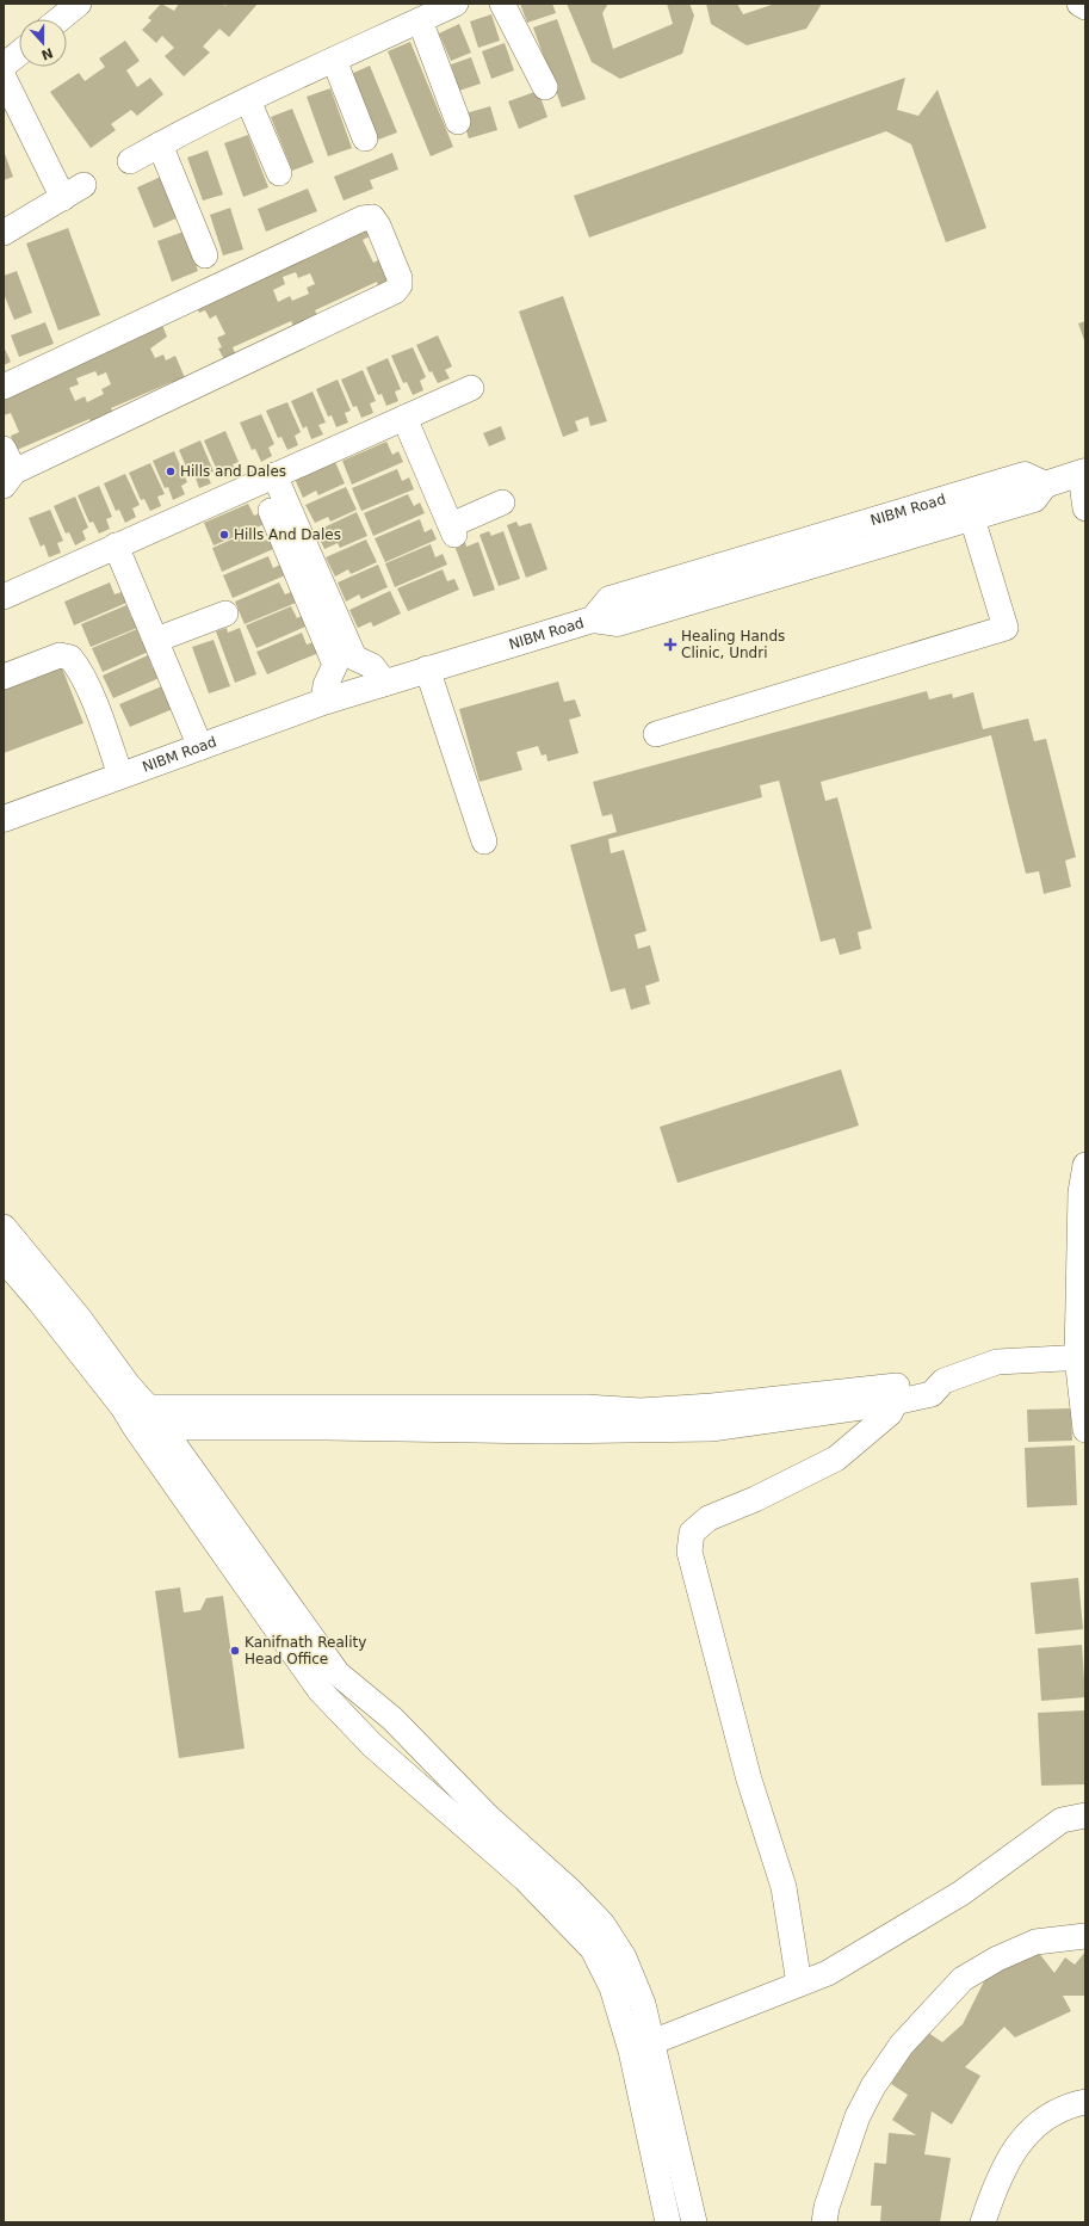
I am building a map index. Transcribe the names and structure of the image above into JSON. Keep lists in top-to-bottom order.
{
  "streets": {
    "main road": ["NIBM Road"]
  },
  "places": {
    "other": ["Hills and Dales", "Hills And Dales", "Kanifnath Reality Head Office"],
    "health": ["Healing Hands Clinic, Undri"]
  },
  "north": "bottom"
}
